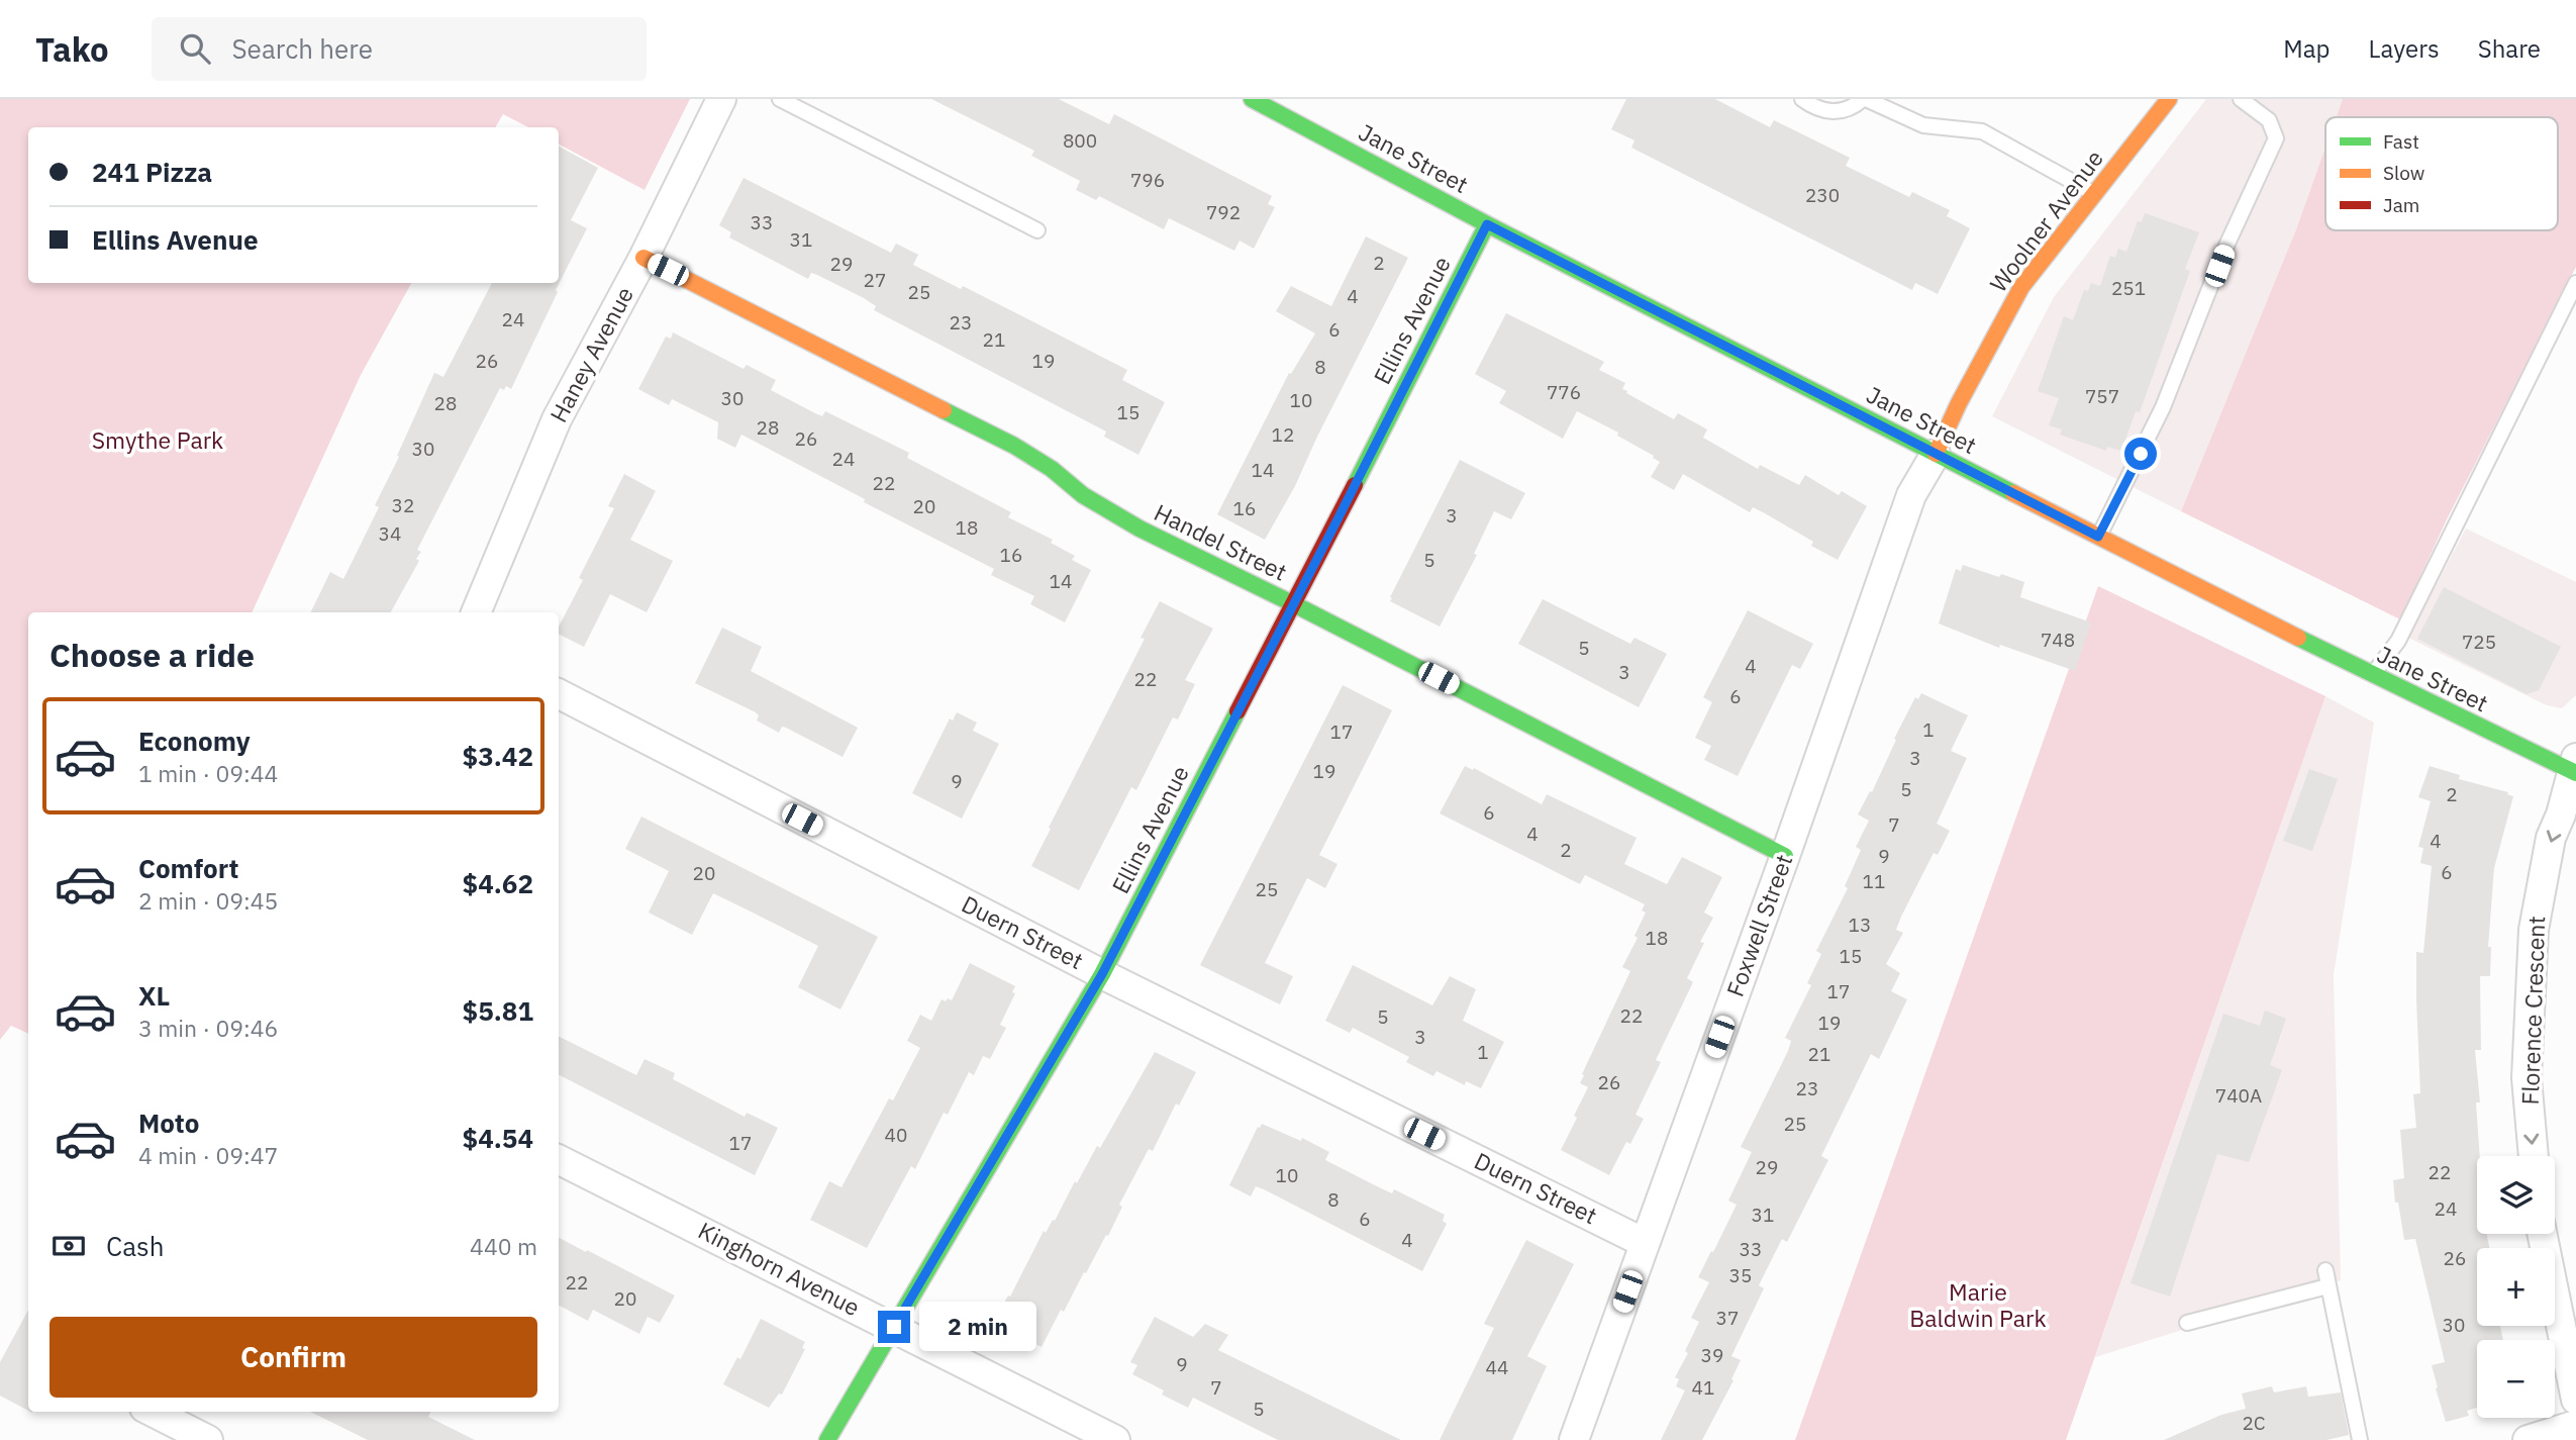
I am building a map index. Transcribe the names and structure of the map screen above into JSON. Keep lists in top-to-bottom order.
{
  "streets": {
    "street": [
      "Jane Street",
      "Woolner Avenue",
      "Ellins Avenue",
      "Haney Avenue",
      "Handel Street",
      "Foxwell Street",
      "Duern Street",
      "Florence Crescent",
      "Kinghorn Avenue"
    ]
  },
  "crossings": [
    ["Jane Street", "Woolner Avenue"],
    ["Jane Street", "Ellins Avenue"],
    ["Jane Street", "Foxwell Street"],
    ["Jane Street", "Florence Crescent"],
    ["Woolner Avenue", "Foxwell Street"],
    ["Ellins Avenue", "Handel Street"],
    ["Ellins Avenue", "Duern Street"],
    ["Ellins Avenue", "Kinghorn Avenue"],
    ["Haney Avenue", "Handel Street"],
    ["Handel Street", "Foxwell Street"],
    ["Foxwell Street", "Duern Street"]
  ],
  "one_way": ["Florence Crescent"],
  "parks": ["Smythe Park", "Marie Baldwin Park"],
  "house_numbers": [
    "800",
    "796",
    "230",
    "792",
    "33",
    "31",
    "2",
    "29",
    "27",
    "251",
    "25",
    "4",
    "24",
    "23",
    "6",
    "21",
    "26",
    "19",
    "8",
    "776",
    "757",
    "30",
    "10",
    "28",
    "15",
    "28",
    "12",
    "26",
    "30",
    "24",
    "14",
    "22",
    "32",
    "20",
    "16",
    "3",
    "18",
    "34",
    "16",
    "5",
    "14",
    "748",
    "725",
    "5",
    "4",
    "3",
    "22",
    "6",
    "1",
    "17",
    "3",
    "19",
    "9",
    "5",
    "2",
    "6",
    "7",
    "4",
    "4",
    "2",
    "9",
    "6",
    "20",
    "11",
    "25",
    "13",
    "18",
    "15",
    "17",
    "22",
    "5",
    "19",
    "3",
    "1",
    "21",
    "26",
    "23",
    "740A",
    "25",
    "40",
    "17",
    "29",
    "22",
    "10",
    "8",
    "24",
    "31",
    "6",
    "4",
    "33",
    "26",
    "35",
    "22",
    "20",
    "37",
    "30",
    "39",
    "9",
    "44",
    "7",
    "41",
    "5",
    "2C"
  ],
  "legend": ["Fast", "Slow", "Jam"],
  "page": {
    "header": "Tako",
    "search": "Search here",
    "nav": ["Map", "Layers", "Share"],
    "banner": ["241 Pizza", "Ellins Avenue"],
    "heading": "Choose a ride",
    "list": [
      {
        "name": "Economy",
        "note": "1 min · 09:44",
        "value": "$3.42"
      },
      {
        "name": "Comfort",
        "note": "2 min · 09:45",
        "value": "$4.62"
      },
      {
        "name": "XL",
        "note": "3 min · 09:46",
        "value": "$5.81"
      },
      {
        "name": "Moto",
        "note": "4 min · 09:47",
        "value": "$4.54"
      }
    ],
    "map_buttons": ["+", "−"],
    "pay": ["Cash", "440 m"],
    "bubble": "2 min",
    "buttons": "Confirm"
  }
}
